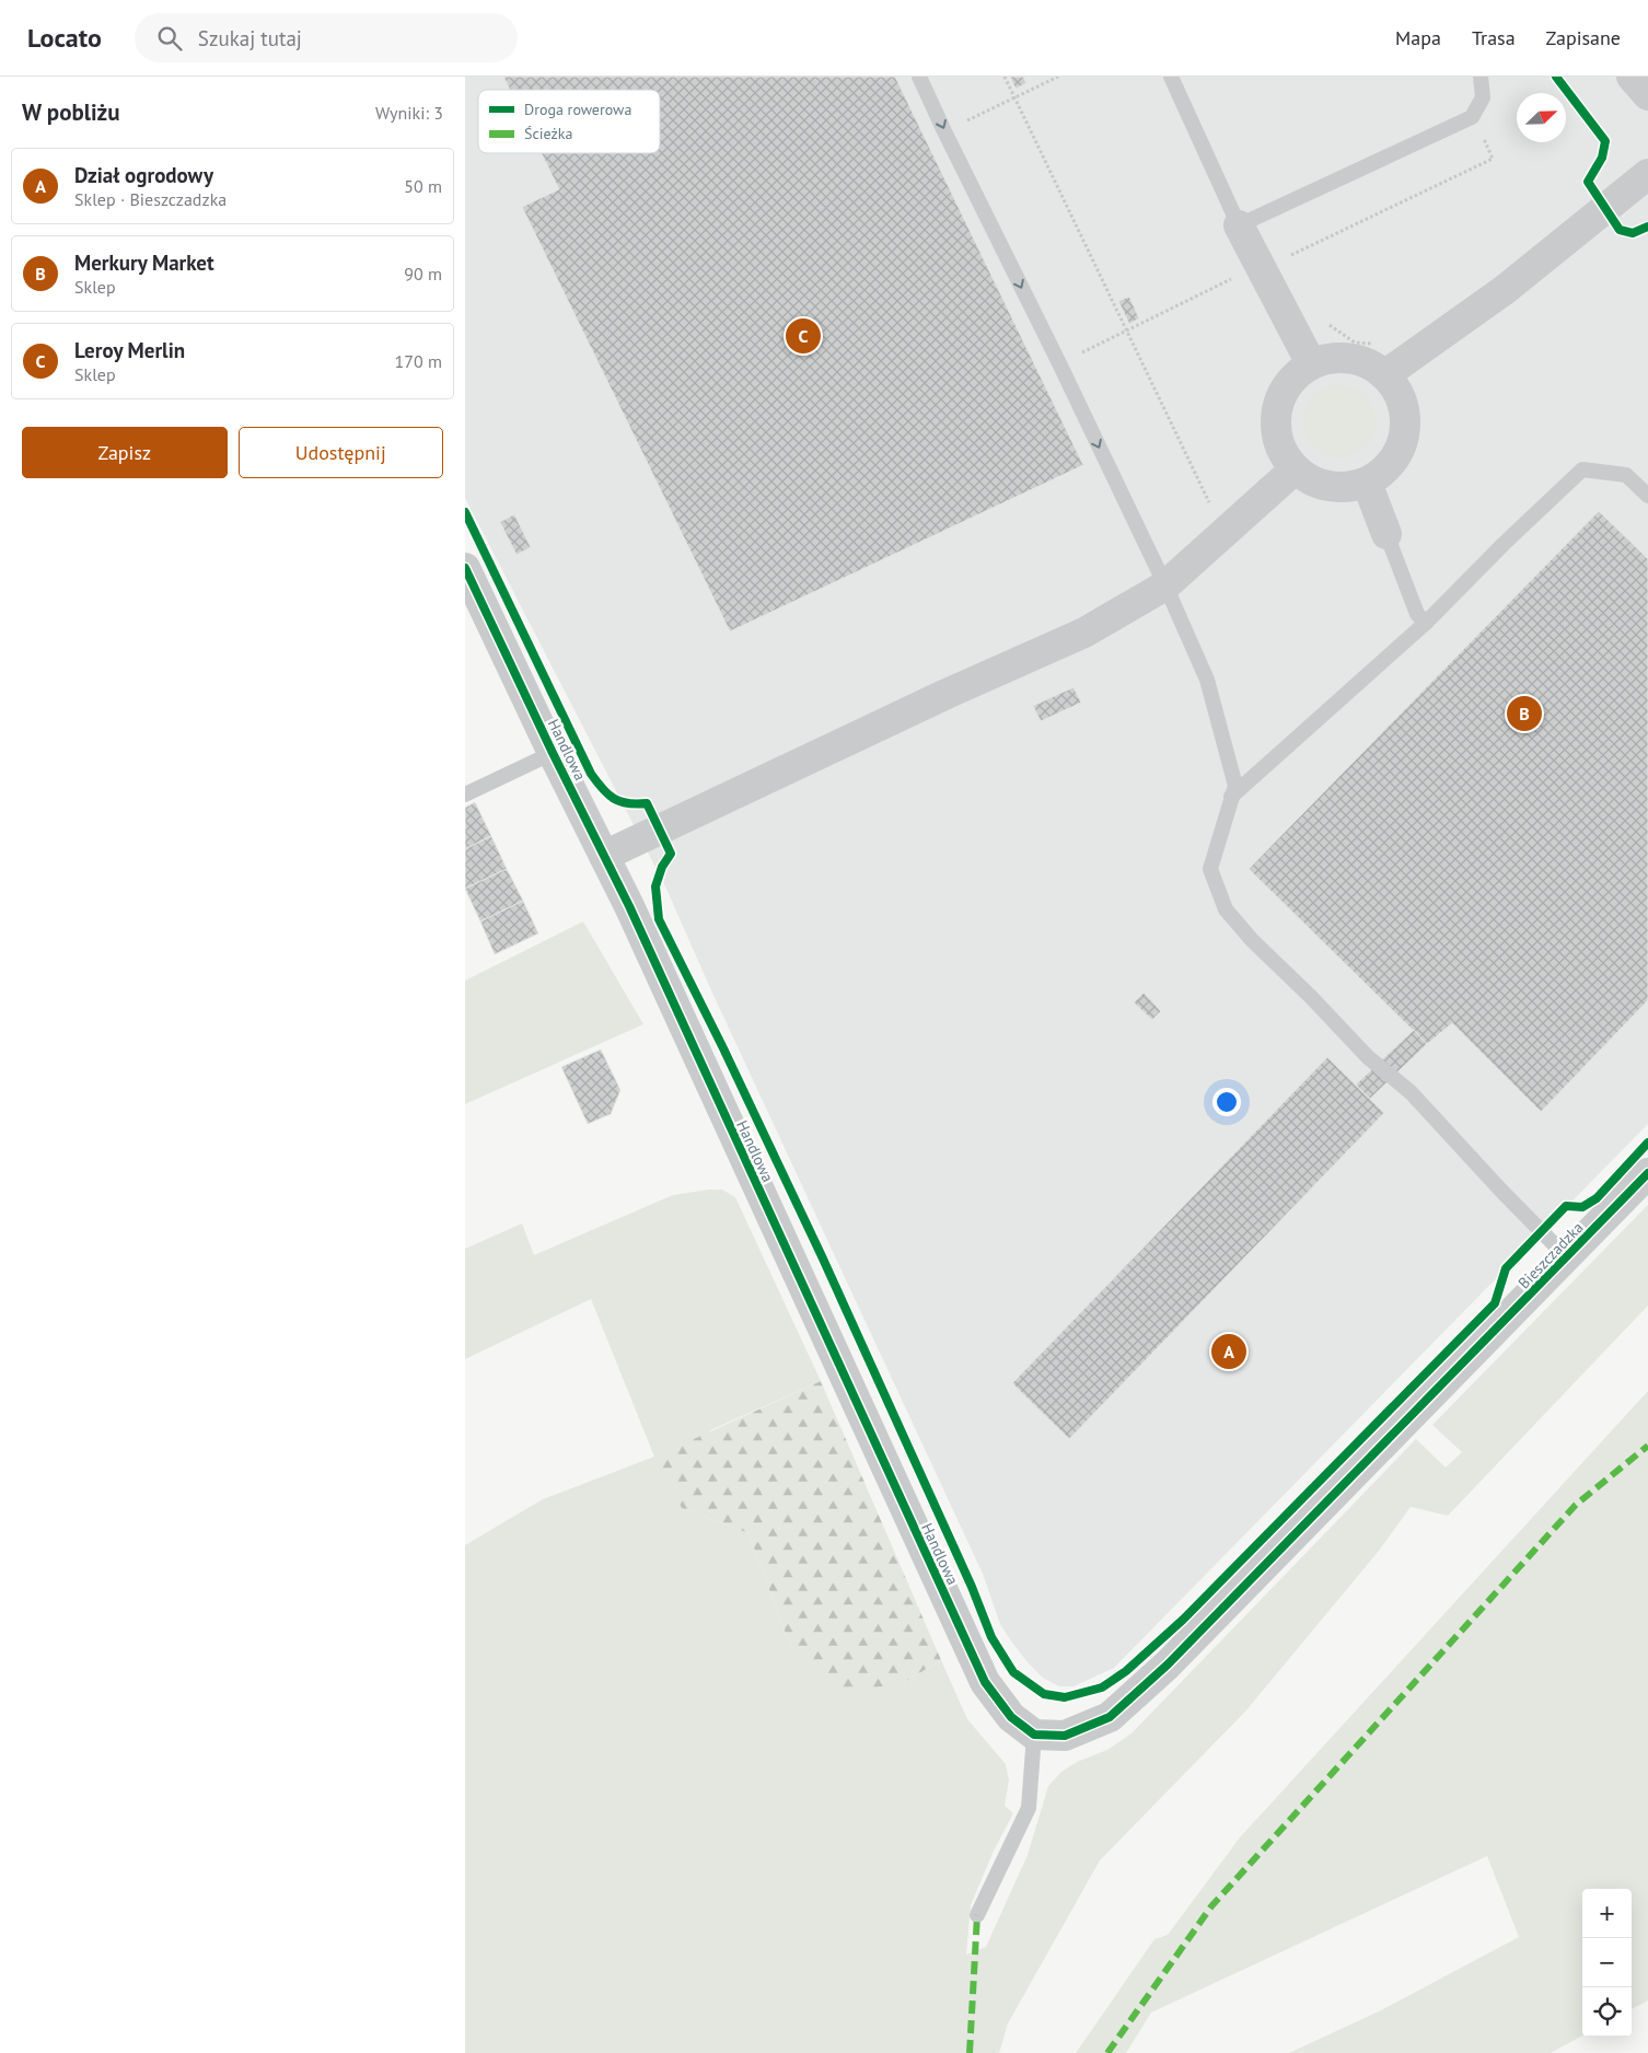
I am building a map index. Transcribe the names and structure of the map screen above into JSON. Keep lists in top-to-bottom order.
{
  "streets": {
    "street": ["Handlowa", "Bieszczadzka"]
  },
  "crossings": [
    ["Handlowa", "Bieszczadzka"]
  ],
  "legend": ["Droga rowerowa", "Ścieżka"],
  "north": "top right",
  "page": {
    "header": "Locato",
    "search": "Szukaj tutaj",
    "nav": ["Mapa", "Trasa", "Zapisane"],
    "heading": ["W pobliżu", "Wyniki: 3"],
    "list": [
      {
        "mark": "A",
        "name": "Dział ogrodowy",
        "note": "Sklep · Bieszczadzka",
        "value": "50 m"
      },
      {
        "mark": "B",
        "name": "Merkury Market",
        "note": "Sklep",
        "value": "90 m"
      },
      {
        "mark": "C",
        "name": "Leroy Merlin",
        "note": "Sklep",
        "value": "170 m"
      }
    ],
    "pins": ["C", "B", "A"],
    "buttons": ["Zapisz", "Udostępnij"],
    "map_buttons": ["+", "−"]
  }
}
